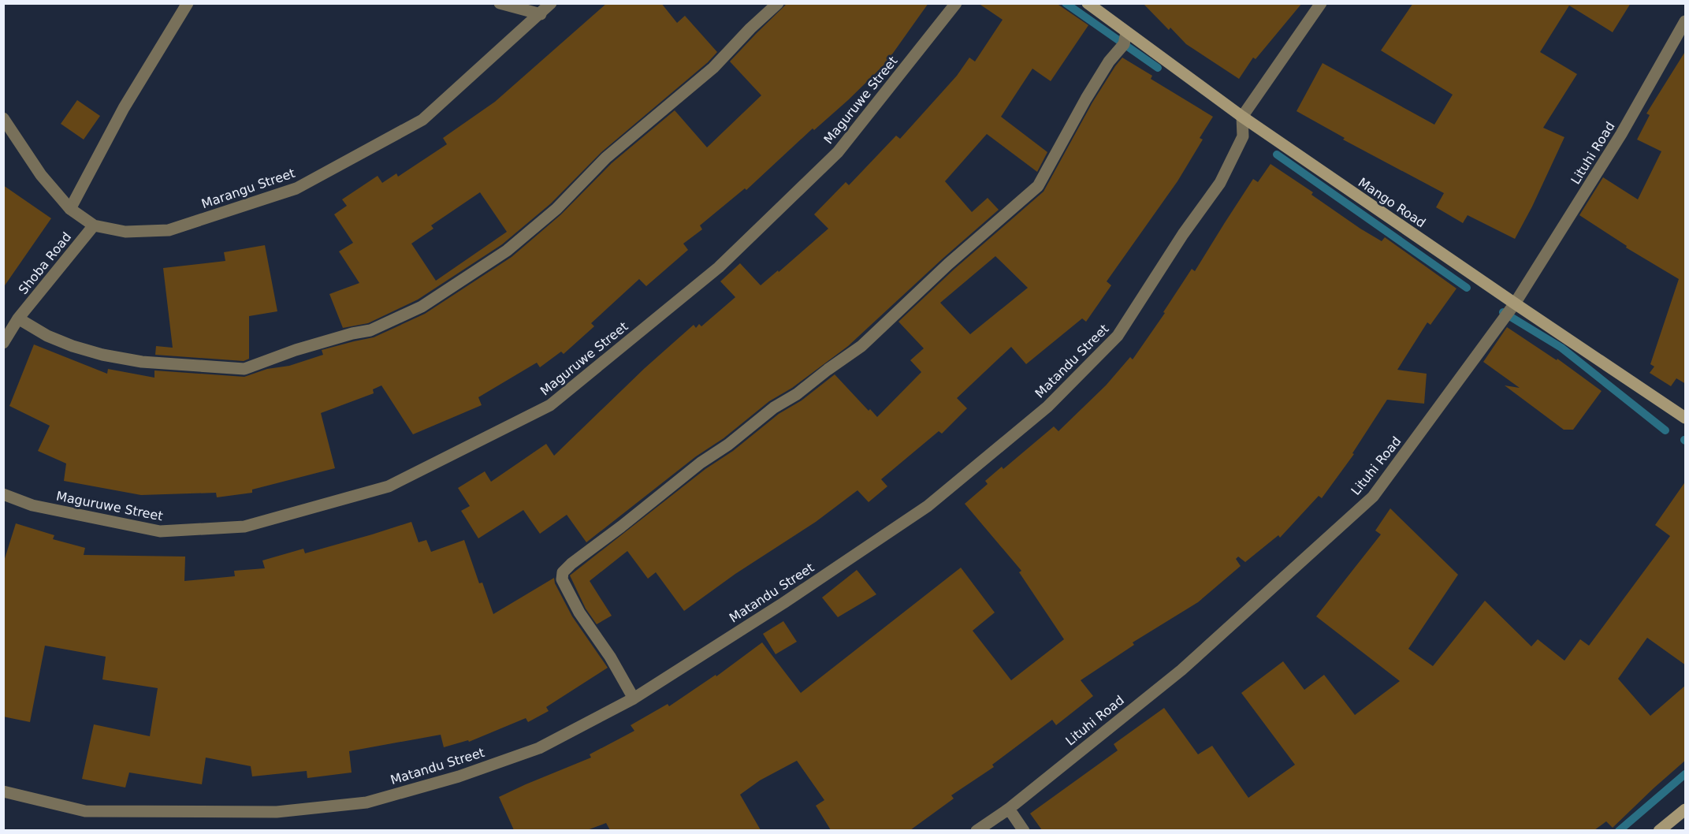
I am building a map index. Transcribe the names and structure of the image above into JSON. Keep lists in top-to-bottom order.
{
  "streets": {
    "street": [
      "Maguruwe Street",
      "Lituhi Road",
      "Marangu Street",
      "Mango Road",
      "Shoba Road",
      "Matandu Street"
    ]
  },
  "crossings": [
    ["Lituhi Road", "Mango Road"],
    ["Marangu Street", "Shoba Road"],
    ["Mango Road", "Matandu Street"]
  ]
}
